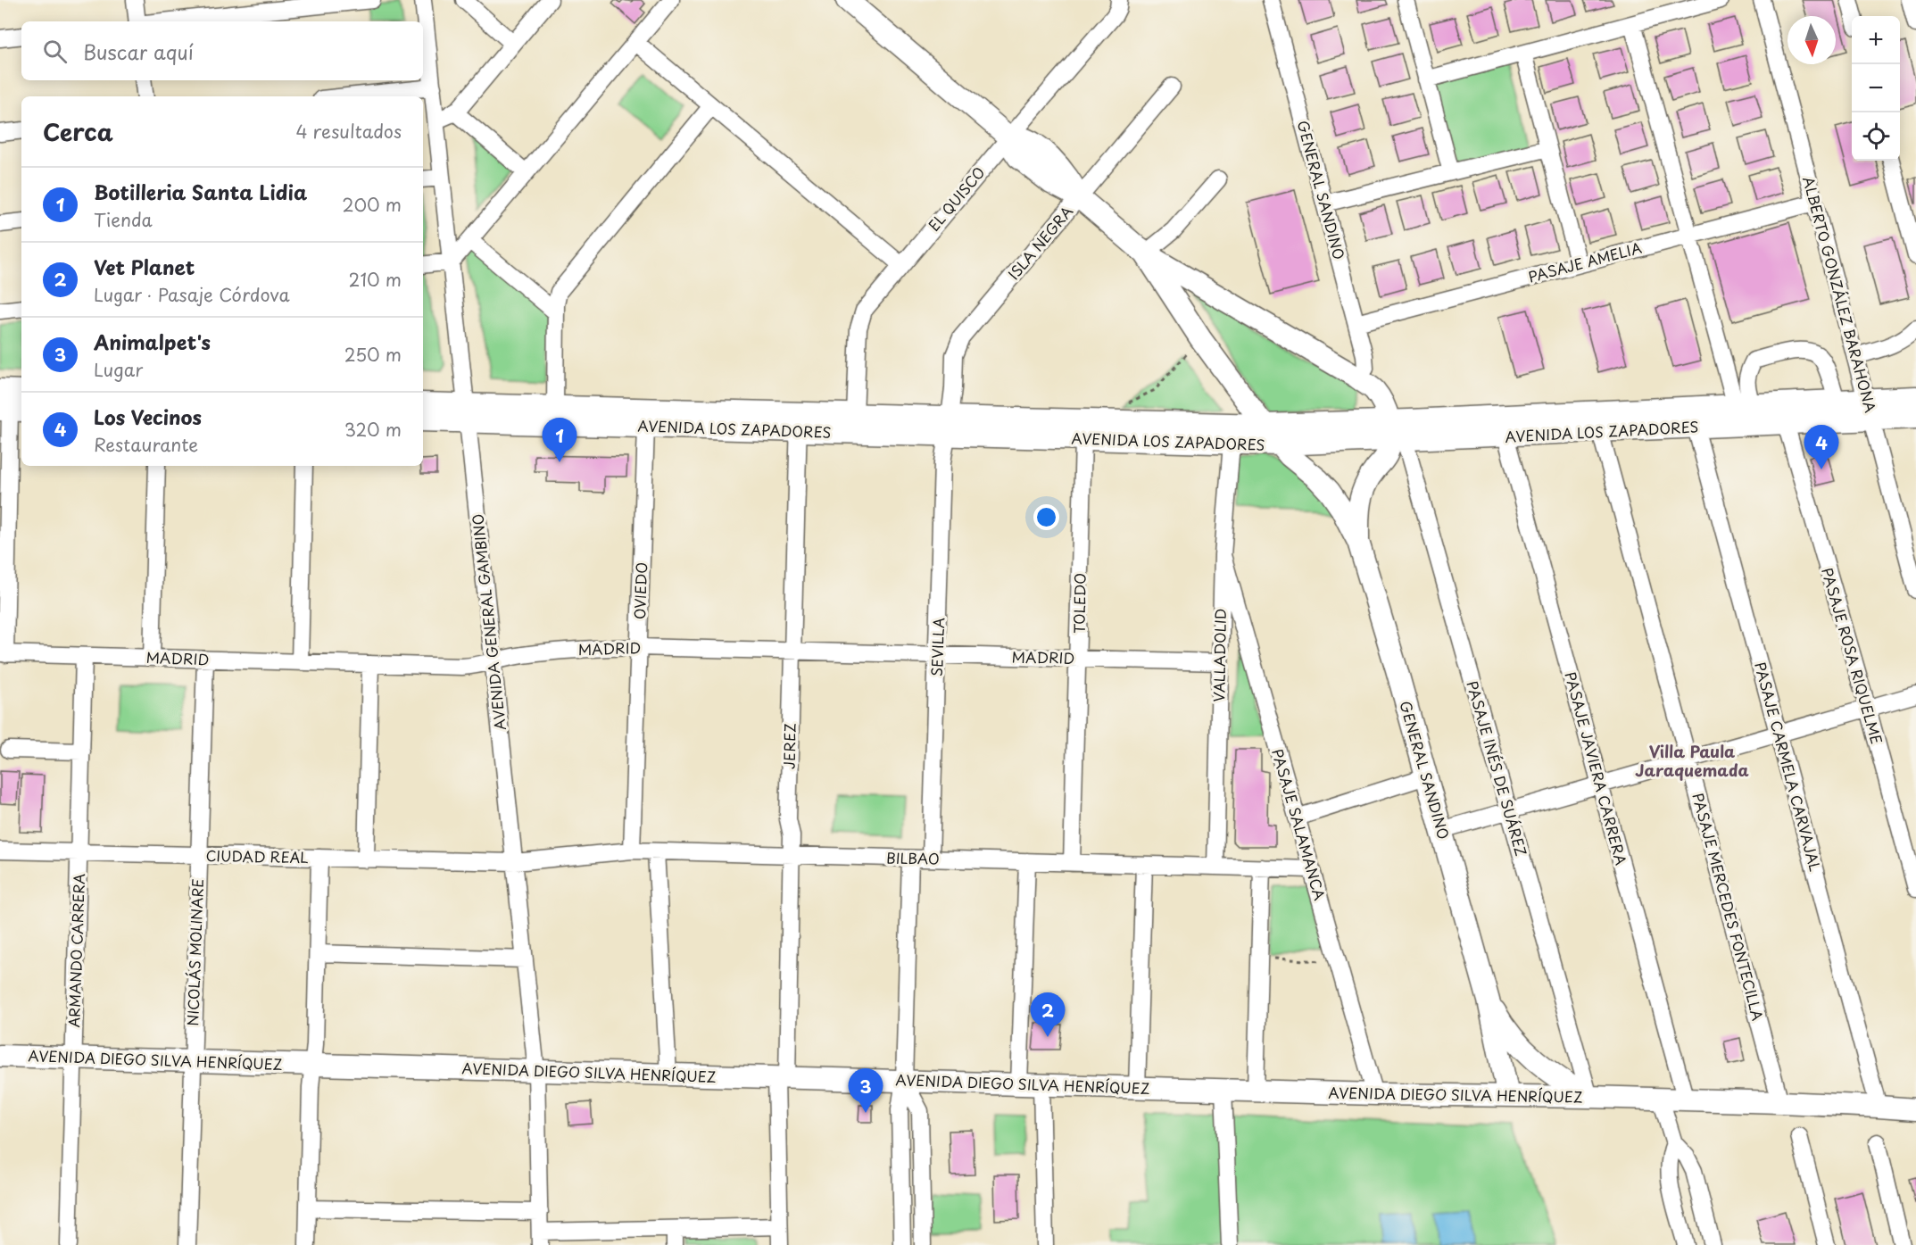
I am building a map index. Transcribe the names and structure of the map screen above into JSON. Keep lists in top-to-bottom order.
{
  "streets": {
    "main road": ["GENERAL SANDINO", "AVENIDA LOS ZAPADORES", "AVENIDA DIEGO SILVA HENRÍQUEZ"],
    "street": [
      "EL QUISCO",
      "ISLA NEGRA",
      "PASAJE AMELIA",
      "ALBERTO GONZÁLEZ BARAHONA",
      "OVIEDO",
      "TOLEDO",
      "AVENIDA GENERAL GAMBINO",
      "SEVILLA",
      "MADRID",
      "VALLADOLID",
      "PASAJE ROSA RIQUELME",
      "JEREZ",
      "PASAJE CARMELA CARVAJAL",
      "PASAJE INÉS DE SUÁREZ",
      "PASAJE JAVIERA CARRERA",
      "PASAJE SALAMANCA",
      "CIUDAD REAL",
      "BILBAO",
      "PASAJE MERCEDES FONTECILLA",
      "ARMANDO CARRERA",
      "NICOLÁS MOLINARE"
    ]
  },
  "crossings": [
    ["GENERAL SANDINO", "PASAJE AMELIA"],
    ["GENERAL SANDINO", "AVENIDA LOS ZAPADORES"],
    ["GENERAL SANDINO", "PASAJE INÉS DE SUÁREZ"],
    ["GENERAL SANDINO", "AVENIDA DIEGO SILVA HENRÍQUEZ"],
    ["EL QUISCO", "AVENIDA LOS ZAPADORES"],
    ["ISLA NEGRA", "AVENIDA LOS ZAPADORES"],
    ["ISLA NEGRA", "SEVILLA"],
    ["PASAJE AMELIA", "ALBERTO GONZÁLEZ BARAHONA"],
    ["ALBERTO GONZÁLEZ BARAHONA", "AVENIDA LOS ZAPADORES"],
    ["AVENIDA LOS ZAPADORES", "OVIEDO"],
    ["AVENIDA LOS ZAPADORES", "TOLEDO"],
    ["AVENIDA LOS ZAPADORES", "AVENIDA GENERAL GAMBINO"],
    ["AVENIDA LOS ZAPADORES", "SEVILLA"],
    ["AVENIDA LOS ZAPADORES", "VALLADOLID"],
    ["AVENIDA LOS ZAPADORES", "PASAJE ROSA RIQUELME"],
    ["AVENIDA LOS ZAPADORES", "JEREZ"],
    ["AVENIDA LOS ZAPADORES", "PASAJE CARMELA CARVAJAL"],
    ["AVENIDA LOS ZAPADORES", "PASAJE INÉS DE SUÁREZ"],
    ["AVENIDA LOS ZAPADORES", "PASAJE JAVIERA CARRERA"],
    ["AVENIDA LOS ZAPADORES", "PASAJE MERCEDES FONTECILLA"],
    ["OVIEDO", "MADRID"],
    ["OVIEDO", "BILBAO"],
    ["TOLEDO", "MADRID"],
    ["TOLEDO", "BILBAO"],
    ["AVENIDA GENERAL GAMBINO", "MADRID"],
    ["AVENIDA GENERAL GAMBINO", "CIUDAD REAL"],
    ["AVENIDA GENERAL GAMBINO", "BILBAO"],
    ["AVENIDA GENERAL GAMBINO", "AVENIDA DIEGO SILVA HENRÍQUEZ"],
    ["SEVILLA", "MADRID"],
    ["SEVILLA", "BILBAO"],
    ["MADRID", "VALLADOLID"],
    ["MADRID", "JEREZ"],
    ["MADRID", "ARMANDO CARRERA"],
    ["MADRID", "NICOLÁS MOLINARE"],
    ["VALLADOLID", "PASAJE SALAMANCA"],
    ["VALLADOLID", "BILBAO"],
    ["JEREZ", "BILBAO"],
    ["JEREZ", "AVENIDA DIEGO SILVA HENRÍQUEZ"],
    ["PASAJE CARMELA CARVAJAL", "AVENIDA DIEGO SILVA HENRÍQUEZ"],
    ["PASAJE INÉS DE SUÁREZ", "AVENIDA DIEGO SILVA HENRÍQUEZ"],
    ["PASAJE JAVIERA CARRERA", "AVENIDA DIEGO SILVA HENRÍQUEZ"],
    ["PASAJE SALAMANCA", "BILBAO"],
    ["PASAJE SALAMANCA", "AVENIDA DIEGO SILVA HENRÍQUEZ"],
    ["CIUDAD REAL", "BILBAO"],
    ["CIUDAD REAL", "ARMANDO CARRERA"],
    ["CIUDAD REAL", "NICOLÁS MOLINARE"],
    ["PASAJE MERCEDES FONTECILLA", "AVENIDA DIEGO SILVA HENRÍQUEZ"],
    ["ARMANDO CARRERA", "AVENIDA DIEGO SILVA HENRÍQUEZ"],
    ["NICOLÁS MOLINARE", "AVENIDA DIEGO SILVA HENRÍQUEZ"]
  ],
  "districts": ["Villa Paula Jaraquemada"],
  "north": "bottom",
  "page": {
    "map_buttons": ["+", "−"],
    "search": "Buscar aquí",
    "heading": ["Cerca", "4 resultados"],
    "list": [
      {
        "mark": "1",
        "name": "Botilleria Santa Lidia",
        "note": "Tienda",
        "value": "200 m"
      },
      {
        "mark": "2",
        "name": "Vet Planet",
        "note": "Lugar · Pasaje Córdova",
        "value": "210 m"
      },
      {
        "mark": "3",
        "name": "Animalpet's",
        "note": "Lugar",
        "value": "250 m"
      },
      {
        "mark": "4",
        "name": "Los Vecinos",
        "note": "Restaurante",
        "value": "320 m"
      }
    ],
    "pins": [
      "1",
      "4",
      "2",
      "3"
    ]
  }
}
